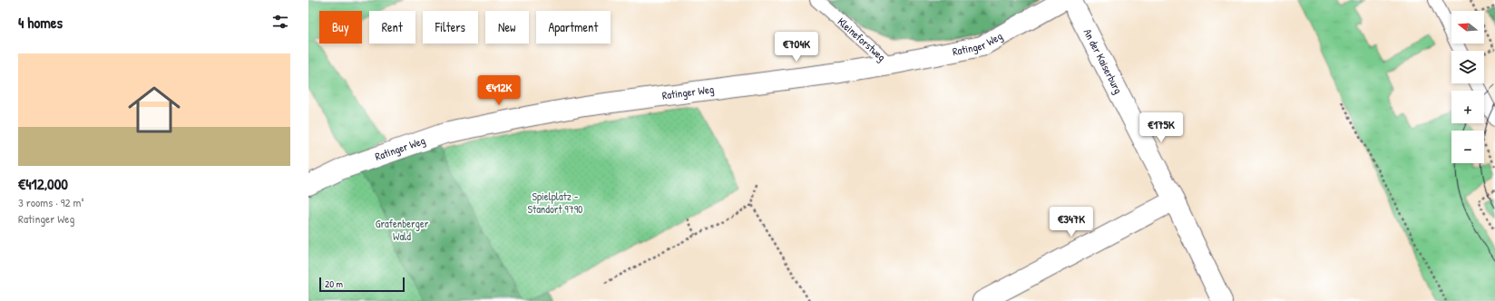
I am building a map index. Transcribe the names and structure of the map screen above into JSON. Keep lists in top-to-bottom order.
{
  "streets": {
    "street": ["Ratinger Weg", "An der Kaiserburg"],
    "lane": ["Kleineforstweg"]
  },
  "crossings": [
    ["Kleineforstweg", "Ratinger Weg"]
  ],
  "parks": ["Spielplatz - Standort 9790", "Grafenberger Wald"],
  "scale_bar": "20 m",
  "north": "left",
  "page": {
    "heading": "4 homes",
    "map_buttons": ["+", "−"],
    "chip": [
      "Buy",
      "Rent",
      "Filters",
      "New",
      "Apartment"
    ],
    "price": [
      "€704K",
      "€412K",
      "€175K",
      "€347K"
    ],
    "list": [
      {
        "name": "€412,000",
        "note": "3 rooms · 92 m² · Ratinger Weg"
      }
    ],
    "scale": "20 m"
  }
}
